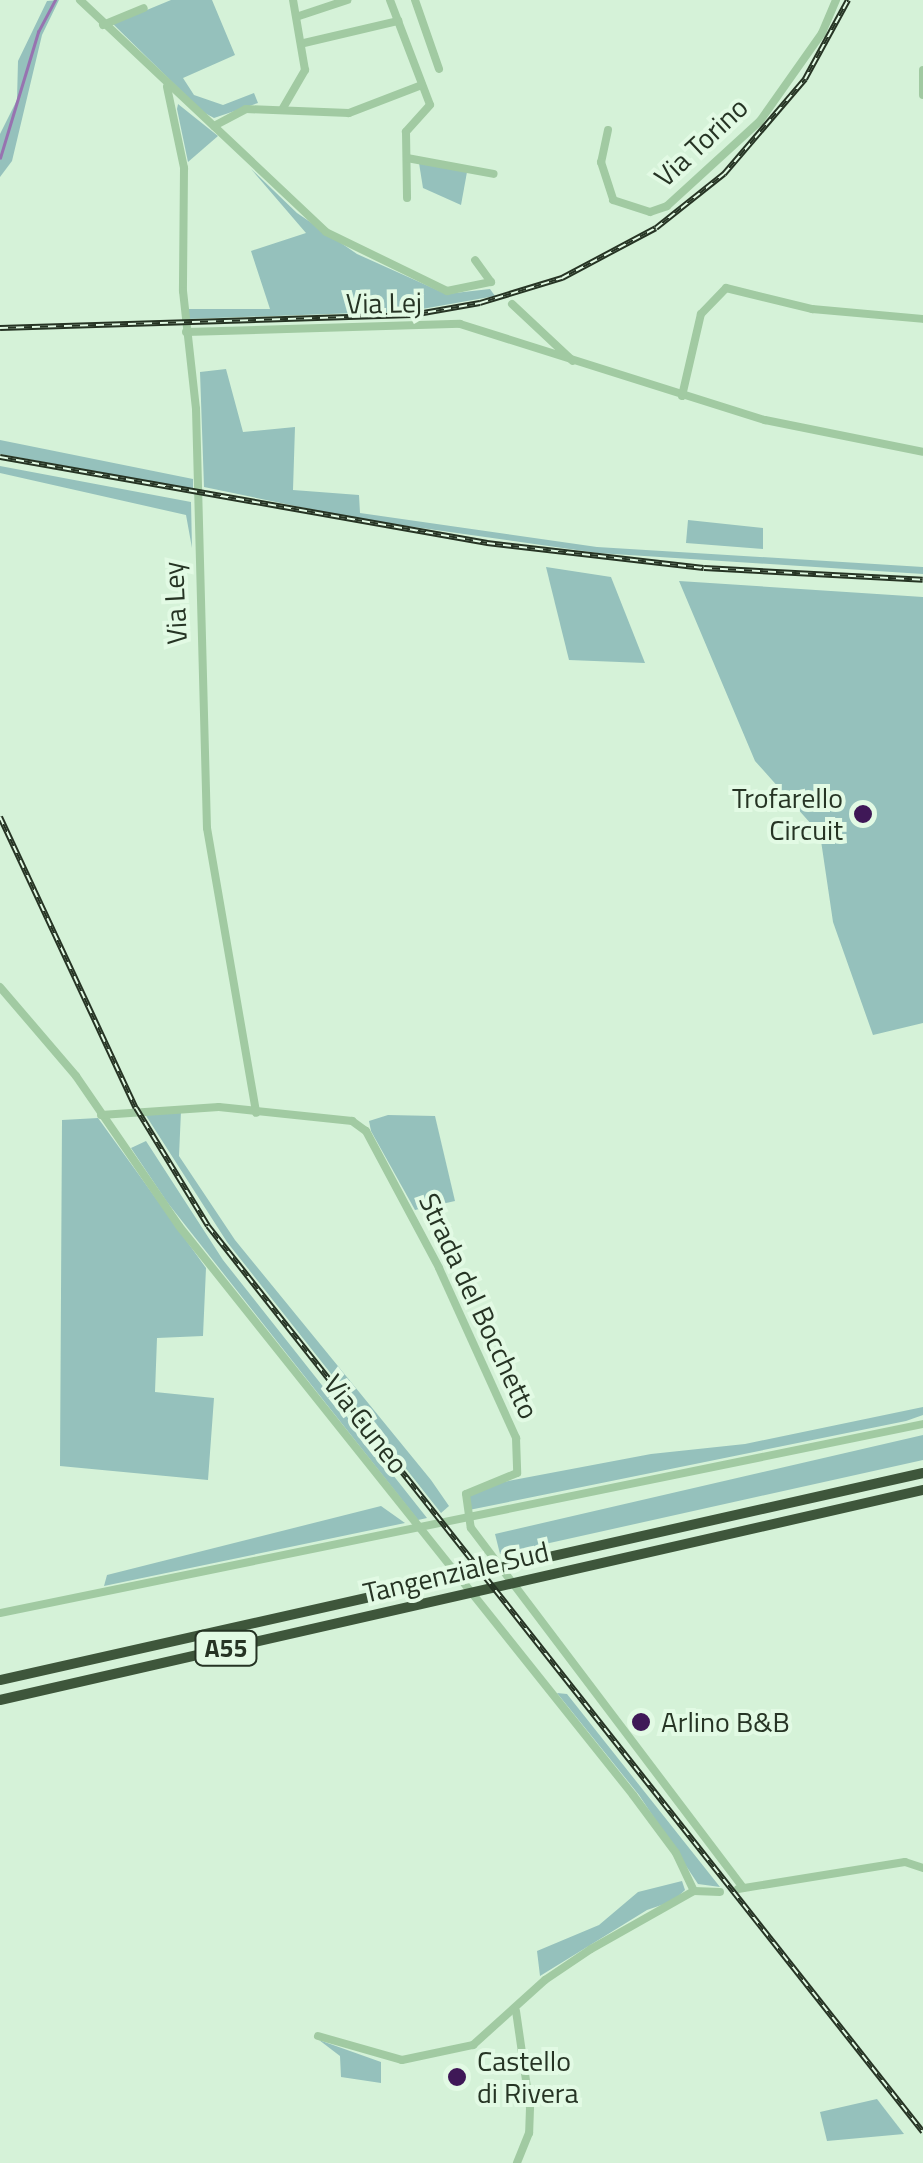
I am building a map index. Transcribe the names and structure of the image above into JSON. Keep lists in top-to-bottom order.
{
  "streets": {
    "highway": ["Tangenziale Sud", "A55"],
    "street": [
      "Via Torino",
      "Via Lej",
      "Via Ley",
      "Strada del Bocchetto",
      "Via Cuneo"
    ]
  },
  "crossings": [
    ["Via Lej", "Via Ley"],
    ["Via Ley", "Strada del Bocchetto"],
    ["Strada del Bocchetto", "Via Cuneo"]
  ],
  "places": ["Trofarello Circuit", "Arlino B&B", "Castello di Rivera"]
}
